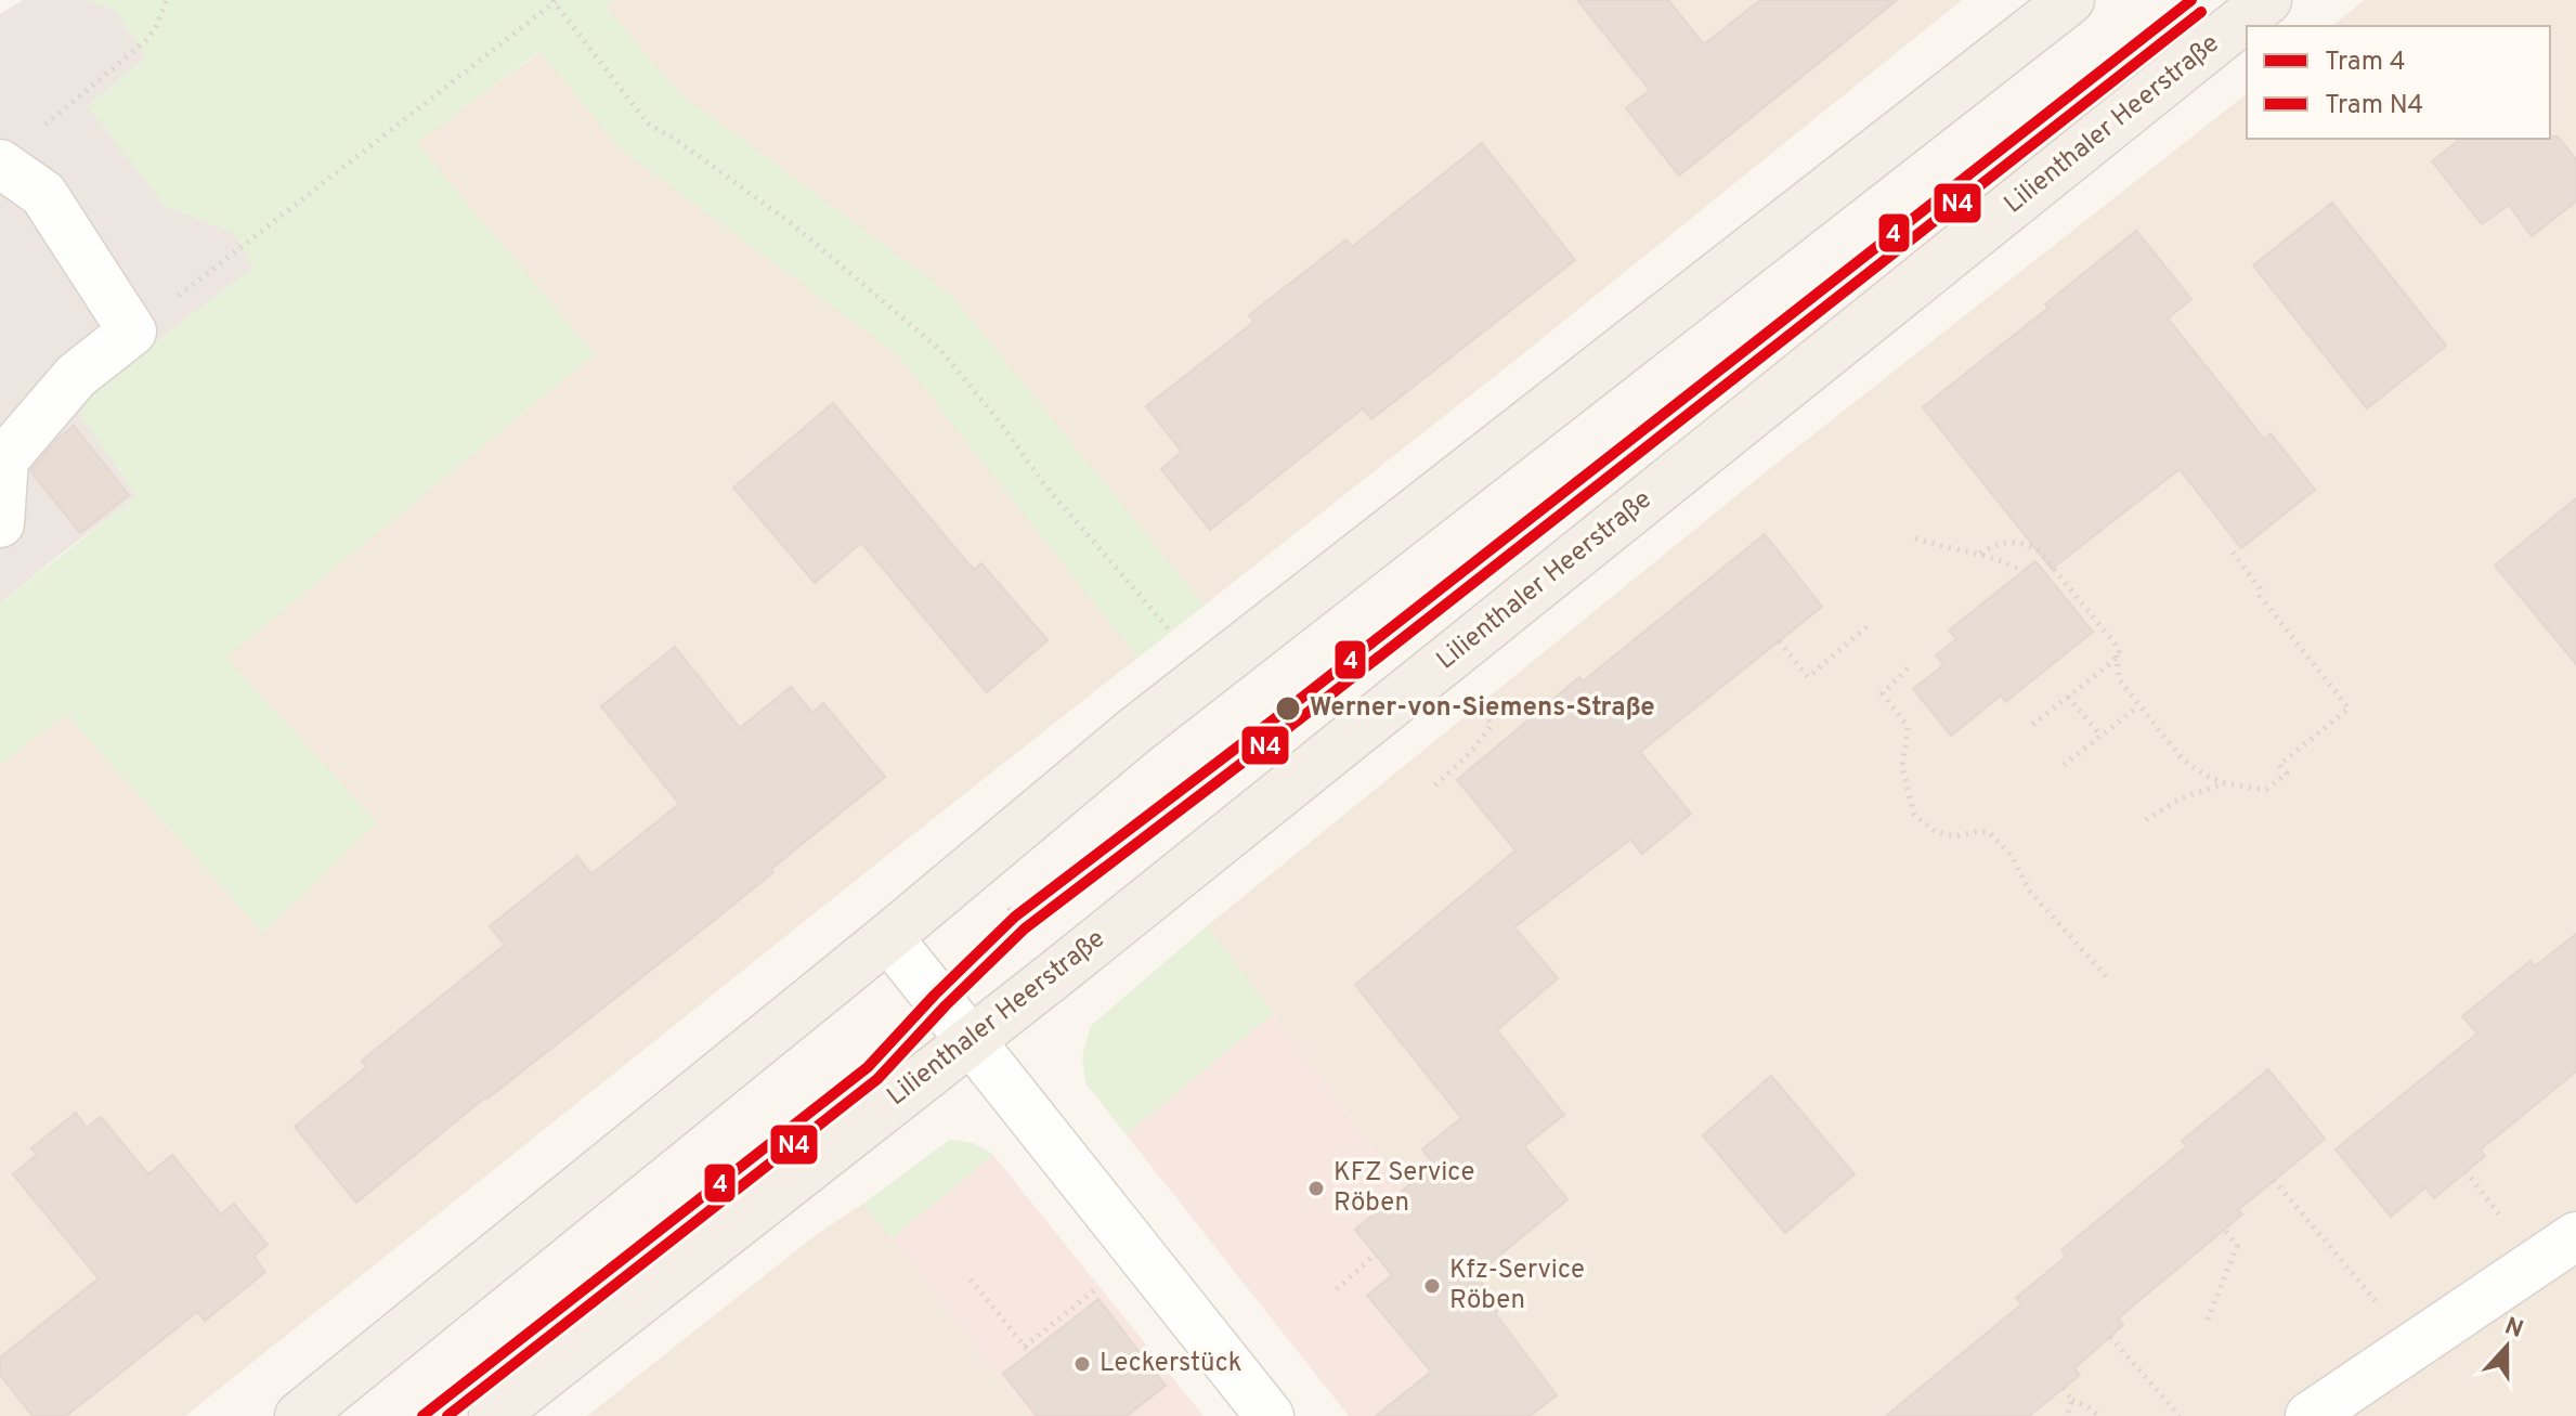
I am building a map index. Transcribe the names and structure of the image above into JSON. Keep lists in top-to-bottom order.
{
  "streets": {
    "main road": ["Lilienthaler Heerstraße"]
  },
  "places": [
    "Werner-von-Siemens-Straße",
    "KFZ Service Röben",
    "Kfz-Service Röben",
    "Leckerstück"
  ],
  "lines": ["tram line 4", "tram line N4"],
  "legend": ["Tram 4", "Tram N4"],
  "north": "top"
}
